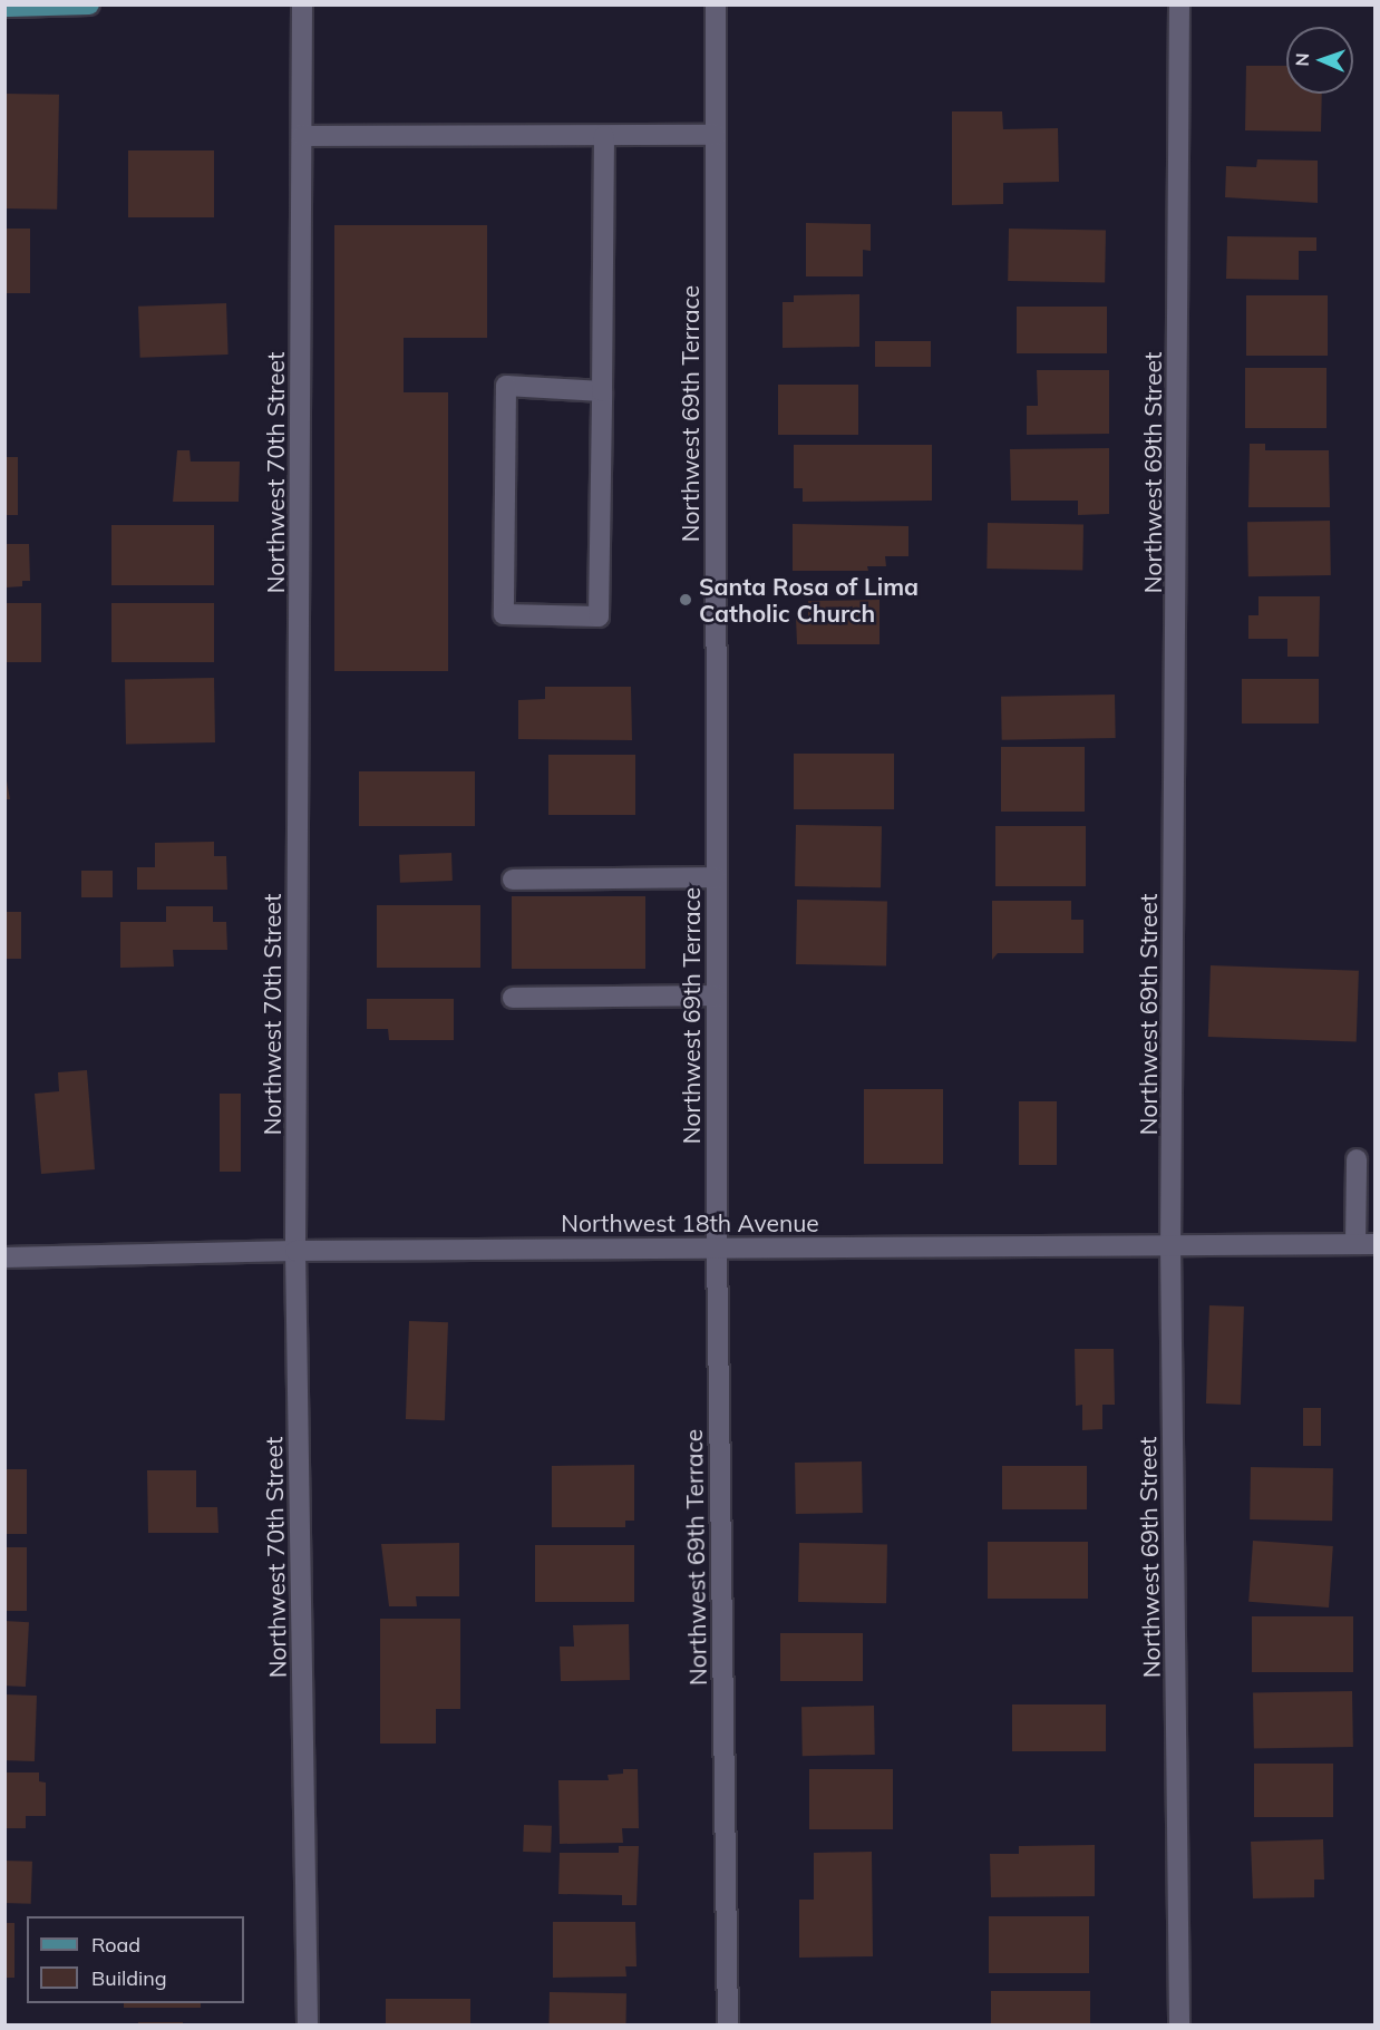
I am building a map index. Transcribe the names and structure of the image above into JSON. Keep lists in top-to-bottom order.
{
  "streets": {
    "street": [
      "Northwest 69th Terrace",
      "Northwest 70th Street",
      "Northwest 69th Street",
      "Northwest 18th Avenue"
    ]
  },
  "crossings": [
    ["Northwest 69th Terrace", "Northwest 18th Avenue"],
    ["Northwest 70th Street", "Northwest 18th Avenue"],
    ["Northwest 69th Street", "Northwest 18th Avenue"]
  ],
  "places": ["Santa Rosa of Lima Catholic Church"],
  "legend": ["Road", "Building"],
  "north": "left"
}
